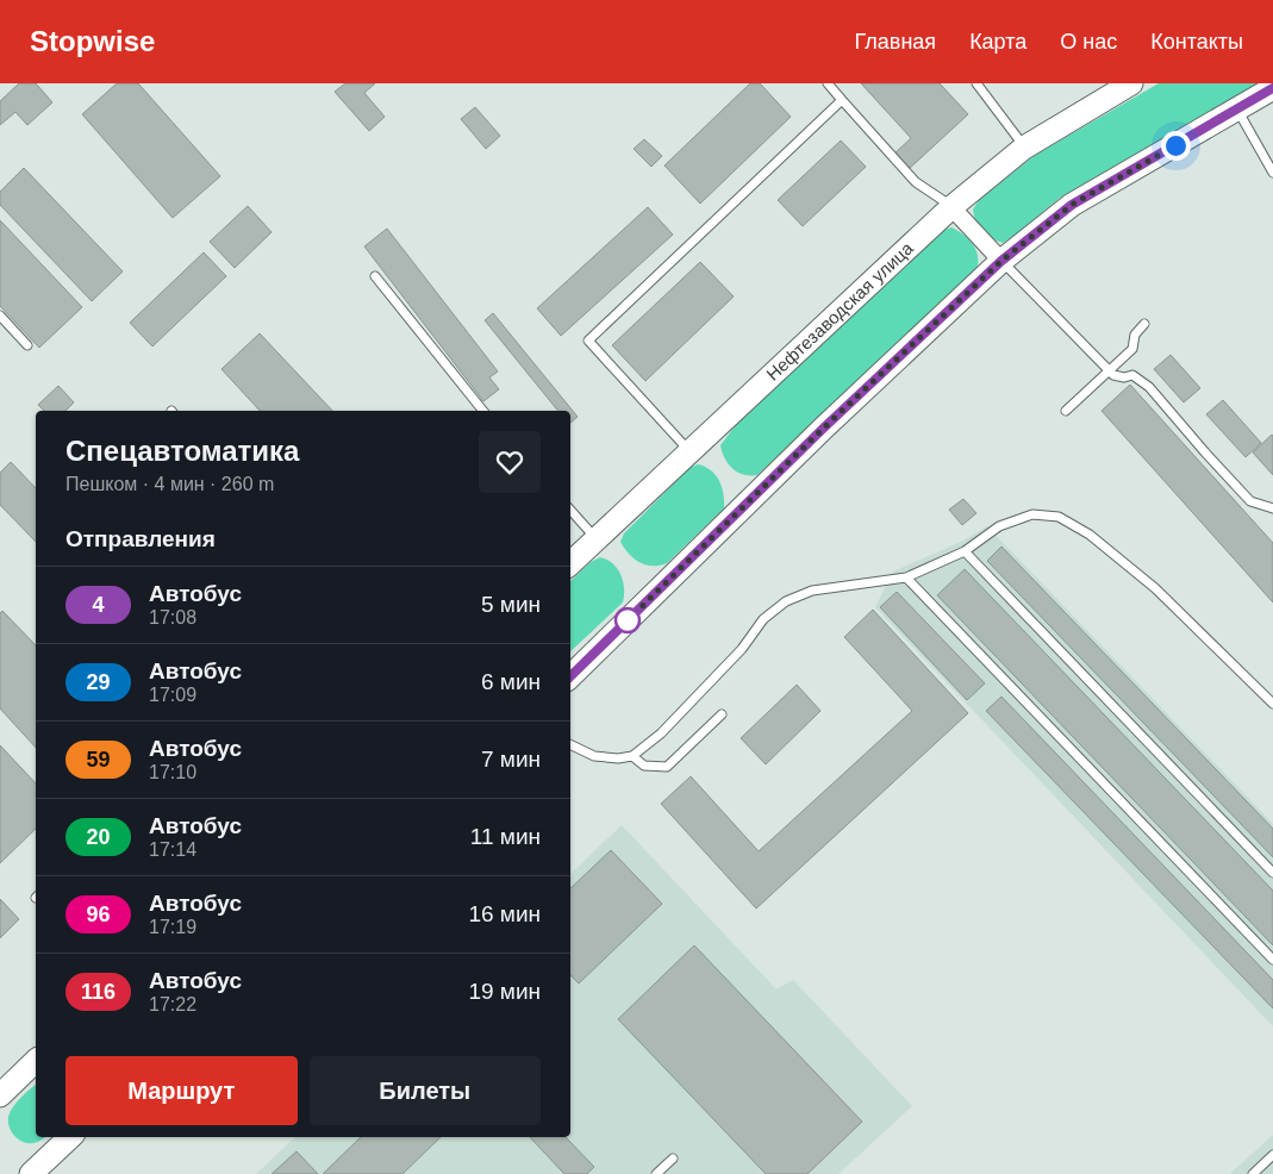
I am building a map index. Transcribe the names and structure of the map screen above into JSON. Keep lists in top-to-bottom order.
{
  "streets": {
    "main road": ["Нефтезаводская улица"]
  },
  "lines": ["bus line 4"],
  "page": {
    "header": "Stopwise",
    "nav": [
      "Главная",
      "Карта",
      "О нас",
      "Контакты"
    ],
    "heading": [
      ["Спецавтоматика", "Пешком · 4 мин · 260 m"],
      "Отправления"
    ],
    "list": [
      {
        "mark": "4",
        "name": "Автобус",
        "note": "17:08",
        "value": "5 мин"
      },
      {
        "mark": "29",
        "name": "Автобус",
        "note": "17:09",
        "value": "6 мин"
      },
      {
        "mark": "59",
        "name": "Автобус",
        "note": "17:10",
        "value": "7 мин"
      },
      {
        "mark": "20",
        "name": "Автобус",
        "note": "17:14",
        "value": "11 мин"
      },
      {
        "mark": "96",
        "name": "Автобус",
        "note": "17:19",
        "value": "16 мин"
      },
      {
        "mark": "116",
        "name": "Автобус",
        "note": "17:22",
        "value": "19 мин"
      }
    ],
    "buttons": ["Маршрут", "Билеты"]
  }
}
